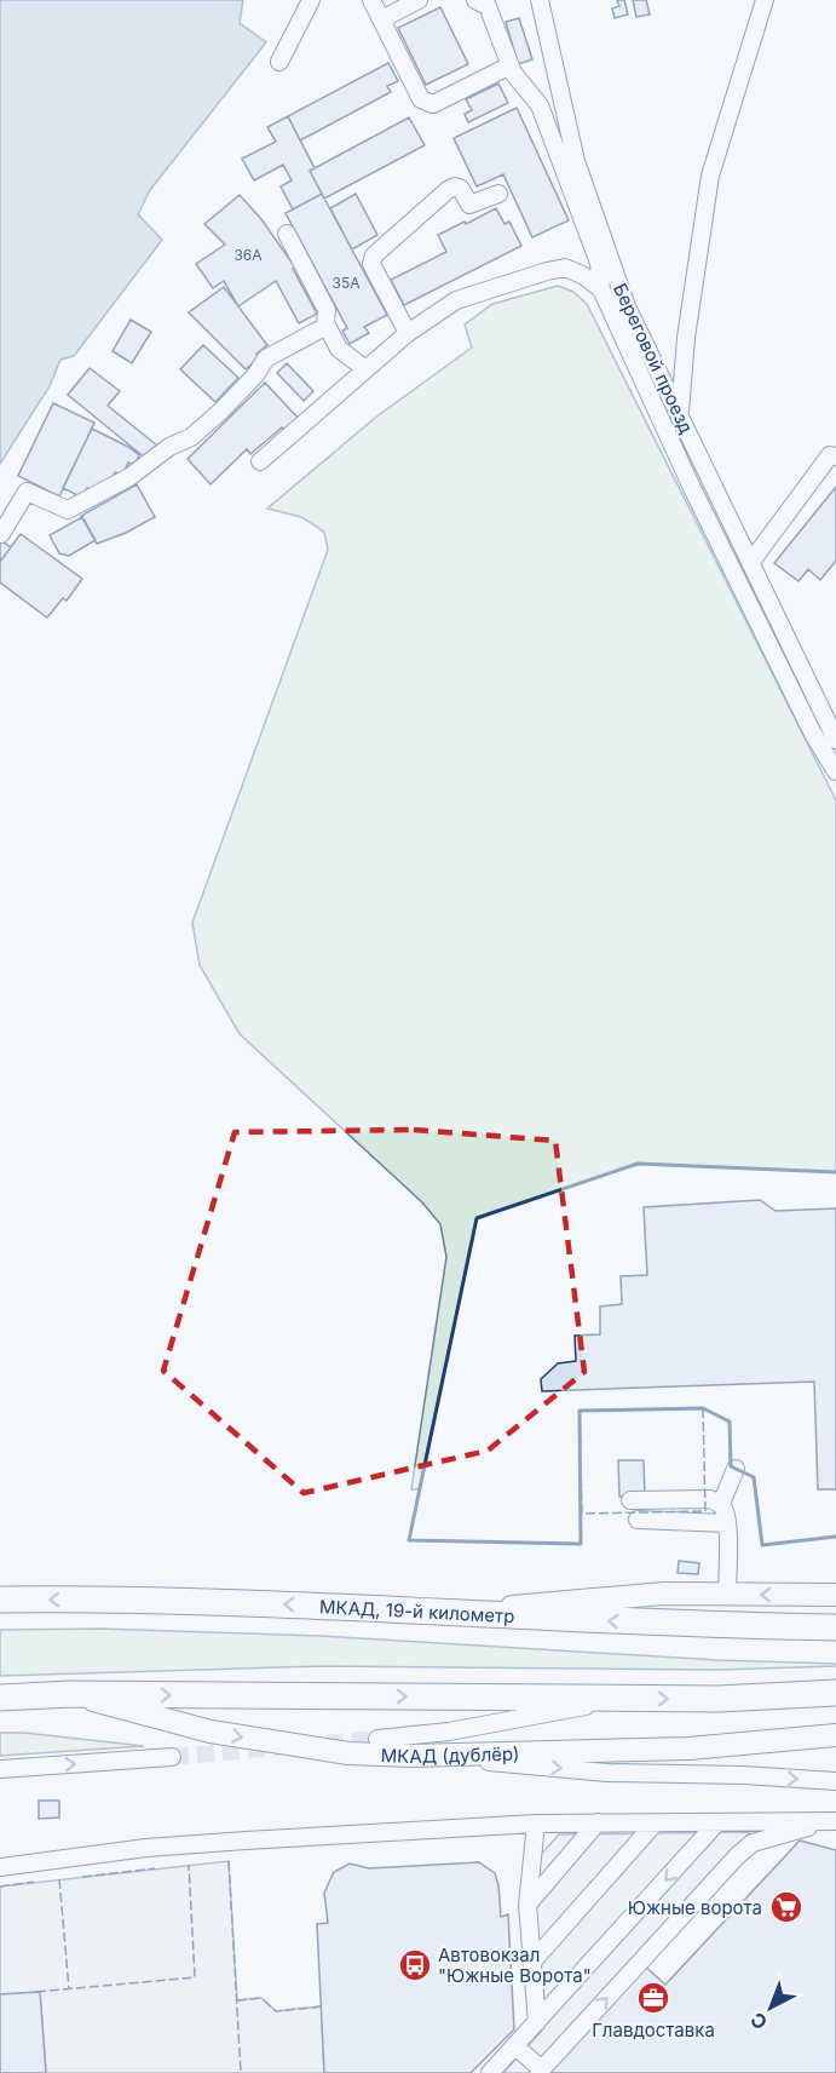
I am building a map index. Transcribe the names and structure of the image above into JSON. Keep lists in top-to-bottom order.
{
  "streets": {
    "highway": ["МКАД, 19-й километр"],
    "main road": ["МКАД (дублёр)"],
    "street": ["Береговой проезд"]
  },
  "one_way": ["МКАД (дублёр)"],
  "places": {
    "supermarket": ["Южные ворота"],
    "bus stop": ["Автовокзал \"Южные Ворота\""],
    "office": ["Главдоставка"]
  },
  "house_numbers": ["36А", "35А"],
  "north": "bottom left"
}
